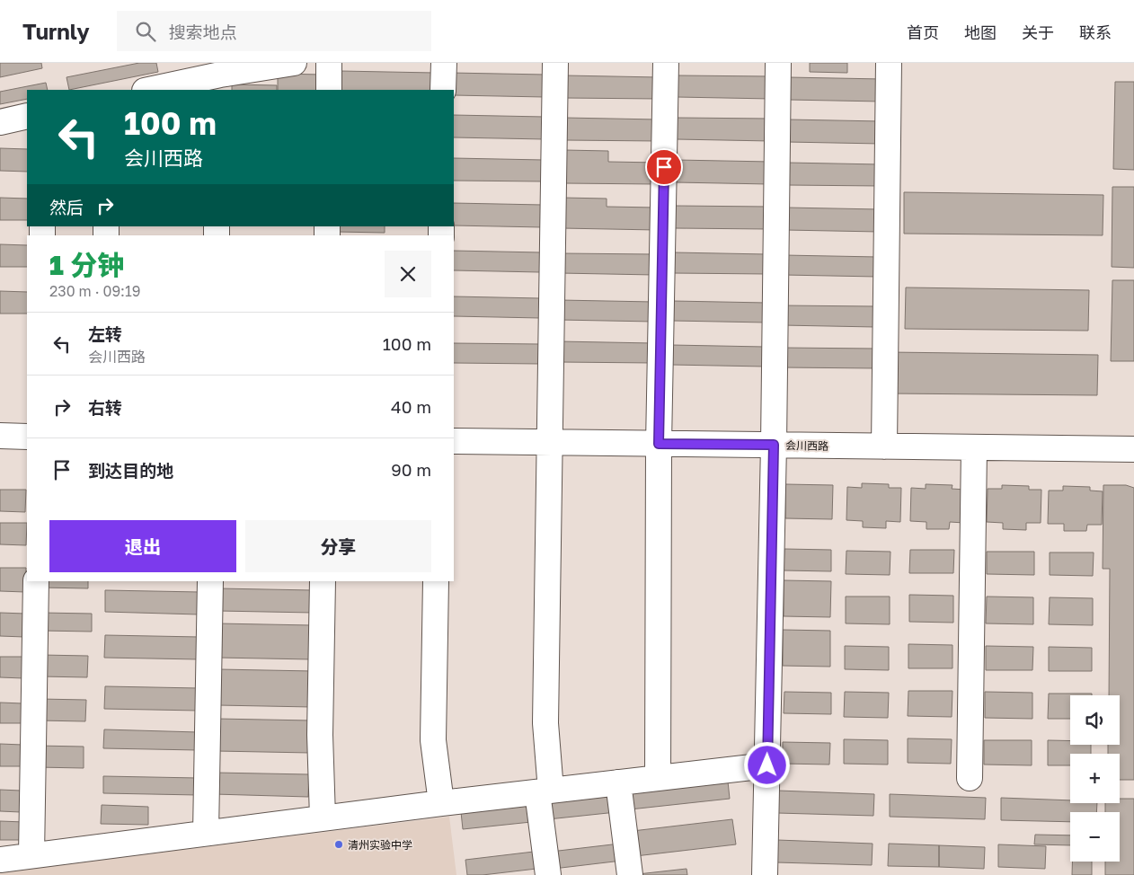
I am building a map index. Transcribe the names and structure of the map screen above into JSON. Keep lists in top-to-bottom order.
{
  "streets": {
    "street": ["会川西路"]
  },
  "places": ["清州实验中学"],
  "page": {
    "header": "Turnly",
    "search": "搜索地点",
    "nav": [
      "首页",
      "地图",
      "关于",
      "联系"
    ],
    "turn": ["100 m", "会川西路"],
    "then": "然后",
    "heading": ["1 分钟", "230 m · 09:19"],
    "list": [
      {
        "name": "左转",
        "note": "会川西路",
        "value": "100 m"
      },
      {
        "name": "右转",
        "value": "40 m"
      },
      {
        "name": "到达目的地",
        "value": "90 m"
      }
    ],
    "buttons": ["退出", "分享"],
    "map_buttons": ["+", "−"]
  }
}
